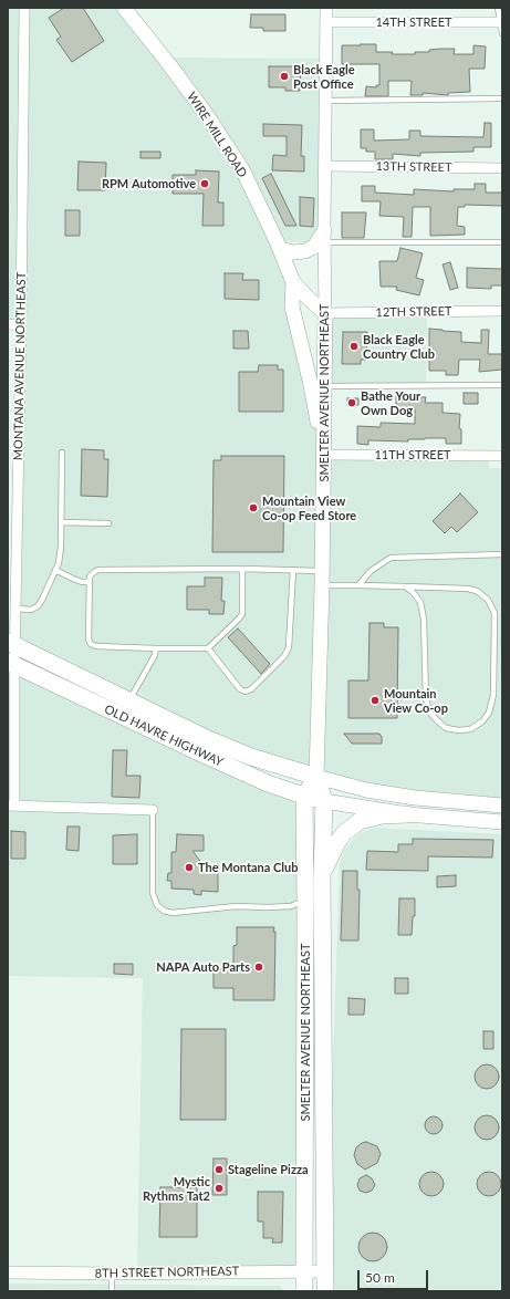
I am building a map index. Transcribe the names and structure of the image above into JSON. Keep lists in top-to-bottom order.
{
  "streets": {
    "highway": ["SMELTER AVENUE NORTHEAST", "OLD HAVRE HIGHWAY"],
    "main road": ["WIRE MILL ROAD"],
    "street": [
      "14TH STREET",
      "13TH STREET",
      "12TH STREET",
      "MONTANA AVENUE NORTHEAST",
      "11TH STREET",
      "8TH STREET NORTHEAST"
    ]
  },
  "crossings": [
    ["14TH STREET", "SMELTER AVENUE NORTHEAST"],
    ["WIRE MILL ROAD", "12TH STREET"],
    ["WIRE MILL ROAD", "SMELTER AVENUE NORTHEAST"],
    ["13TH STREET", "SMELTER AVENUE NORTHEAST"],
    ["12TH STREET", "SMELTER AVENUE NORTHEAST"],
    ["MONTANA AVENUE NORTHEAST", "OLD HAVRE HIGHWAY"],
    ["SMELTER AVENUE NORTHEAST", "11TH STREET"],
    ["SMELTER AVENUE NORTHEAST", "OLD HAVRE HIGHWAY"],
    ["SMELTER AVENUE NORTHEAST", "8TH STREET NORTHEAST"]
  ],
  "places": [
    "Black Eagle Post Office",
    "RPM Automotive",
    "Black Eagle Country Club",
    "Bathe Your Own Dog",
    "Mountain View Co-op Feed Store",
    "Mountain View Co-op",
    "The Montana Club",
    "NAPA Auto Parts",
    "Stageline Pizza",
    "Mystic Rythms Tat2"
  ],
  "scale_bar": "50 m"
}
